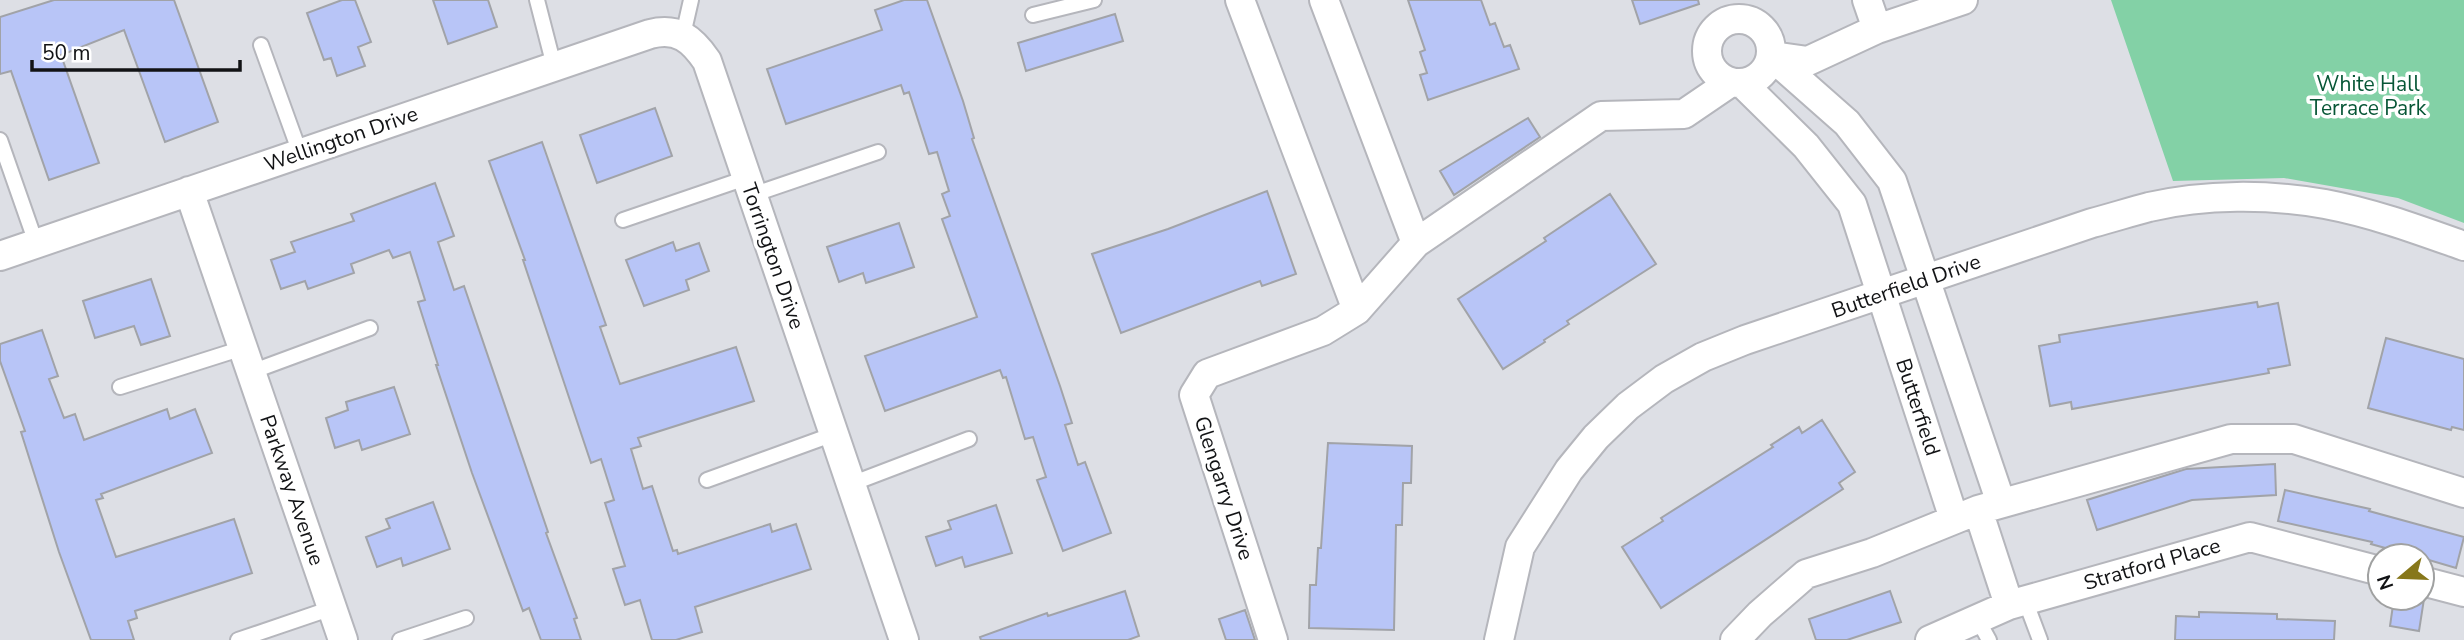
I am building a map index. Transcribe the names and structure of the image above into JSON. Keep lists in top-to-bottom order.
{
  "streets": {
    "street": [
      "Wellington Drive",
      "Torrington Drive",
      "Butterfield Drive",
      "Butterfield",
      "Glengarry Drive",
      "Parkway Avenue",
      "Stratford Place"
    ]
  },
  "crossings": [
    ["Wellington Drive", "Torrington Drive"],
    ["Wellington Drive", "Parkway Avenue"],
    ["Butterfield Drive", "Butterfield"],
    ["Butterfield", "Stratford Place"]
  ],
  "parks": ["White Hall Terrace Park"],
  "scale_bar": "50 m",
  "north": "left"
}
